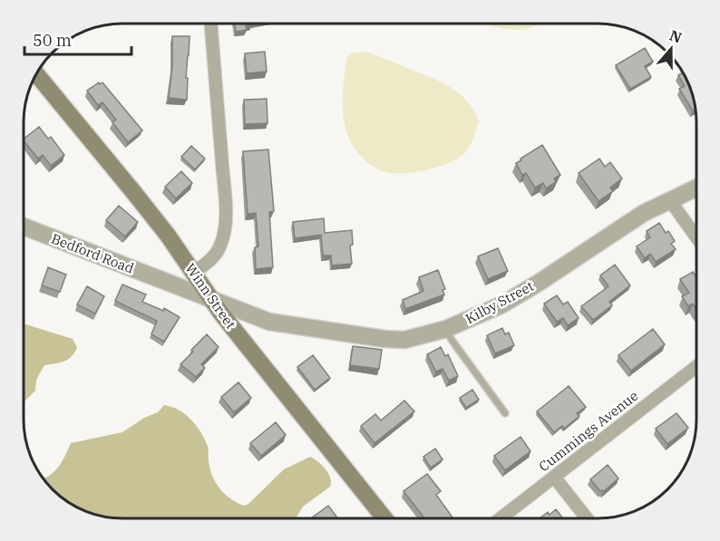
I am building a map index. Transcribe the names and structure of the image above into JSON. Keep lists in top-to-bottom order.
{
  "streets": {
    "main road": ["Winn Street"],
    "street": ["Bedford Road", "Kilby Street", "Cummings Avenue"]
  },
  "crossings": [
    ["Bedford Road", "Winn Street"],
    ["Bedford Road", "Kilby Street"],
    ["Winn Street", "Kilby Street"]
  ],
  "scale_bar": "50 m",
  "north": "top"
}
